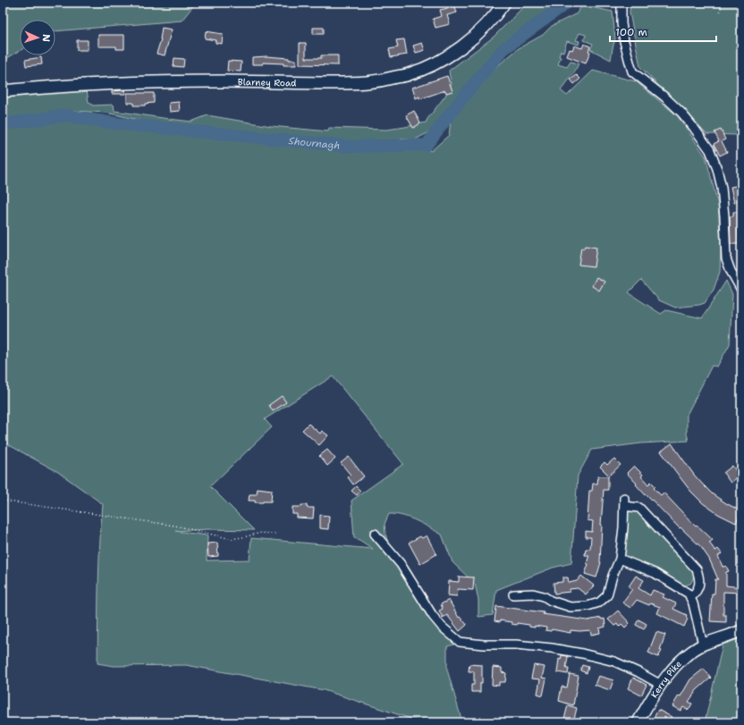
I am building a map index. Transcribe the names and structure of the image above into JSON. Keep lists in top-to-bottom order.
{
  "streets": {
    "main road": ["Blarney Road"],
    "street": ["Kerry Pike"]
  },
  "water": ["Shournagh"],
  "scale_bar": "100 m",
  "north": "right"
}
